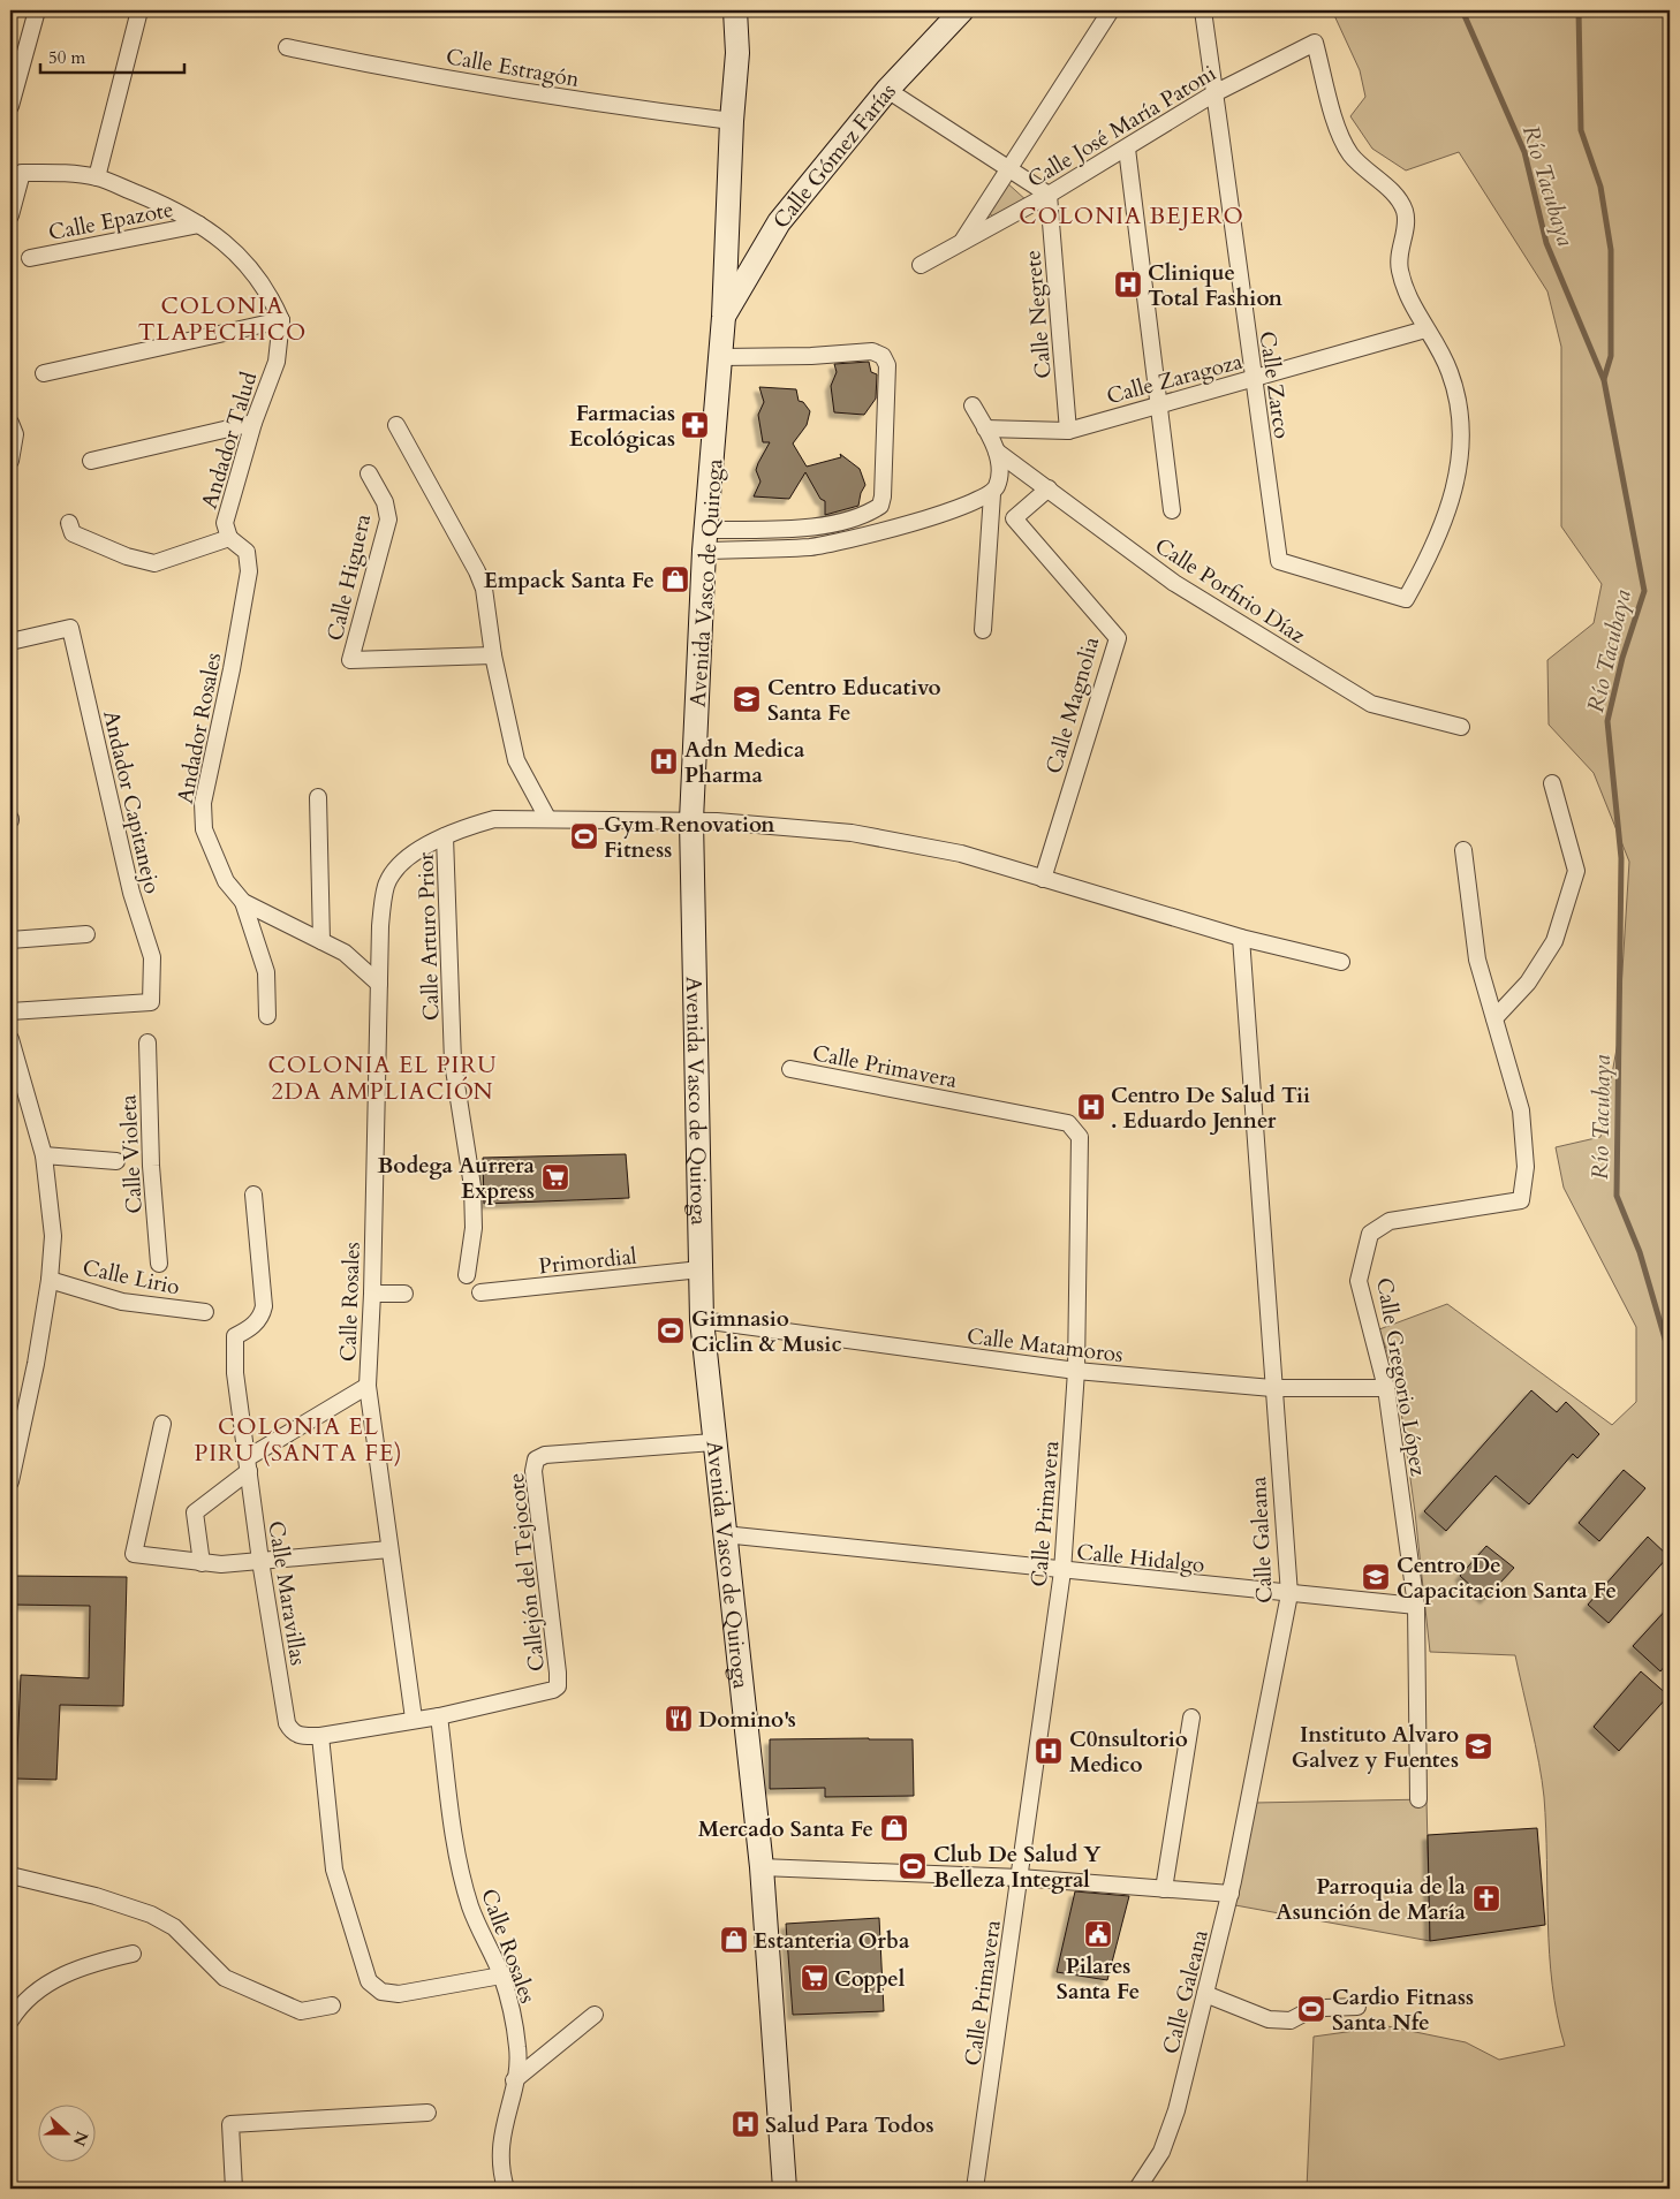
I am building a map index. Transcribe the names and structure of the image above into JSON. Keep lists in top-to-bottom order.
{
  "streets": {
    "main road": ["Calle Gómez Farías", "Avenida Vasco de Quiroga"],
    "street": [
      "Calle Estragón",
      "Calle José María Patoni",
      "Calle Epazote",
      "Calle Negrete",
      "Calle Zaragoza",
      "Calle Zarco",
      "Andador Talud",
      "Calle Higuera",
      "Calle Porfirio Díaz",
      "Calle Magnolia",
      "Andador Rosales",
      "Andador Capitanejo",
      "Calle Arturo Prior",
      "Calle Primavera",
      "Calle Violeta",
      "Primordial",
      "Calle Lirio",
      "Calle Rosales",
      "Calle Matamoros",
      "Calle Gregorio López",
      "Calle Galeana",
      "Calle Hidalgo",
      "Callejón del Tejocote",
      "Calle Maravillas"
    ]
  },
  "crossings": [
    ["Calle Estragón", "Avenida Vasco de Quiroga"],
    ["Calle José María Patoni", "Calle Negrete"],
    ["Calle José María Patoni", "Calle Zaragoza"],
    ["Calle José María Patoni", "Calle Zarco"],
    ["Calle Gómez Farías", "Avenida Vasco de Quiroga"],
    ["Calle Epazote", "Andador Talud"],
    ["Calle Negrete", "Calle Zaragoza"],
    ["Calle Zaragoza", "Calle Zarco"],
    ["Calle Zaragoza", "Calle Porfirio Díaz"],
    ["Andador Talud", "Andador Rosales"],
    ["Avenida Vasco de Quiroga", "Primordial"],
    ["Avenida Vasco de Quiroga", "Calle Matamoros"],
    ["Avenida Vasco de Quiroga", "Calle Hidalgo"],
    ["Avenida Vasco de Quiroga", "Callejón del Tejocote"],
    ["Calle Porfirio Díaz", "Calle Magnolia"],
    ["Andador Rosales", "Calle Rosales"],
    ["Calle Arturo Prior", "Calle Rosales"],
    ["Calle Primavera", "Calle Matamoros"],
    ["Calle Primavera", "Calle Hidalgo"],
    ["Calle Rosales", "Callejón del Tejocote"],
    ["Calle Matamoros", "Calle Gregorio López"],
    ["Calle Matamoros", "Calle Galeana"],
    ["Calle Gregorio López", "Calle Hidalgo"],
    ["Calle Galeana", "Calle Hidalgo"],
    ["Callejón del Tejocote", "Calle Maravillas"]
  ],
  "districts": [
    "COLONIA BEJERO",
    "COLONIA TLAPECHICO",
    "COLONIA EL PIRU 2DA AMPLIACIÓN",
    "COLONIA EL PIRU (SANTA FE)"
  ],
  "water": ["Río Tacubaya"],
  "places": {
    "hospital": [
      "Clinique Total Fashion",
      "Adn Medica Pharma",
      "Centro De Salud Tii . Eduardo Jenner",
      "C0nsultorio Medico",
      "Salud Para Todos"
    ],
    "pharmacy": ["Farmacias Ecológicas"],
    "shop": ["Empack Santa Fe", "Mercado Santa Fe", "Estanteria Orba"],
    "school or university": ["Centro Educativo Santa Fe", "Centro De Capacitacion Santa Fe", "Instituto Alvaro Galvez y Fuentes"],
    "sports": [
      "Gym Renovation Fitness",
      "Gimnasio Ciclin & Music",
      "Club De Salud Y Belleza Integral",
      "Cardio Fitnass Santa Nfe"
    ],
    "supermarket": ["Bodega Aurrera Express", "Coppel"],
    "restaurant": ["Domino's"],
    "church": ["Parroquia de la Asunción de María"],
    "public building": ["Pilares Santa Fe"]
  },
  "scale_bar": "50 m",
  "north": "right"
}
